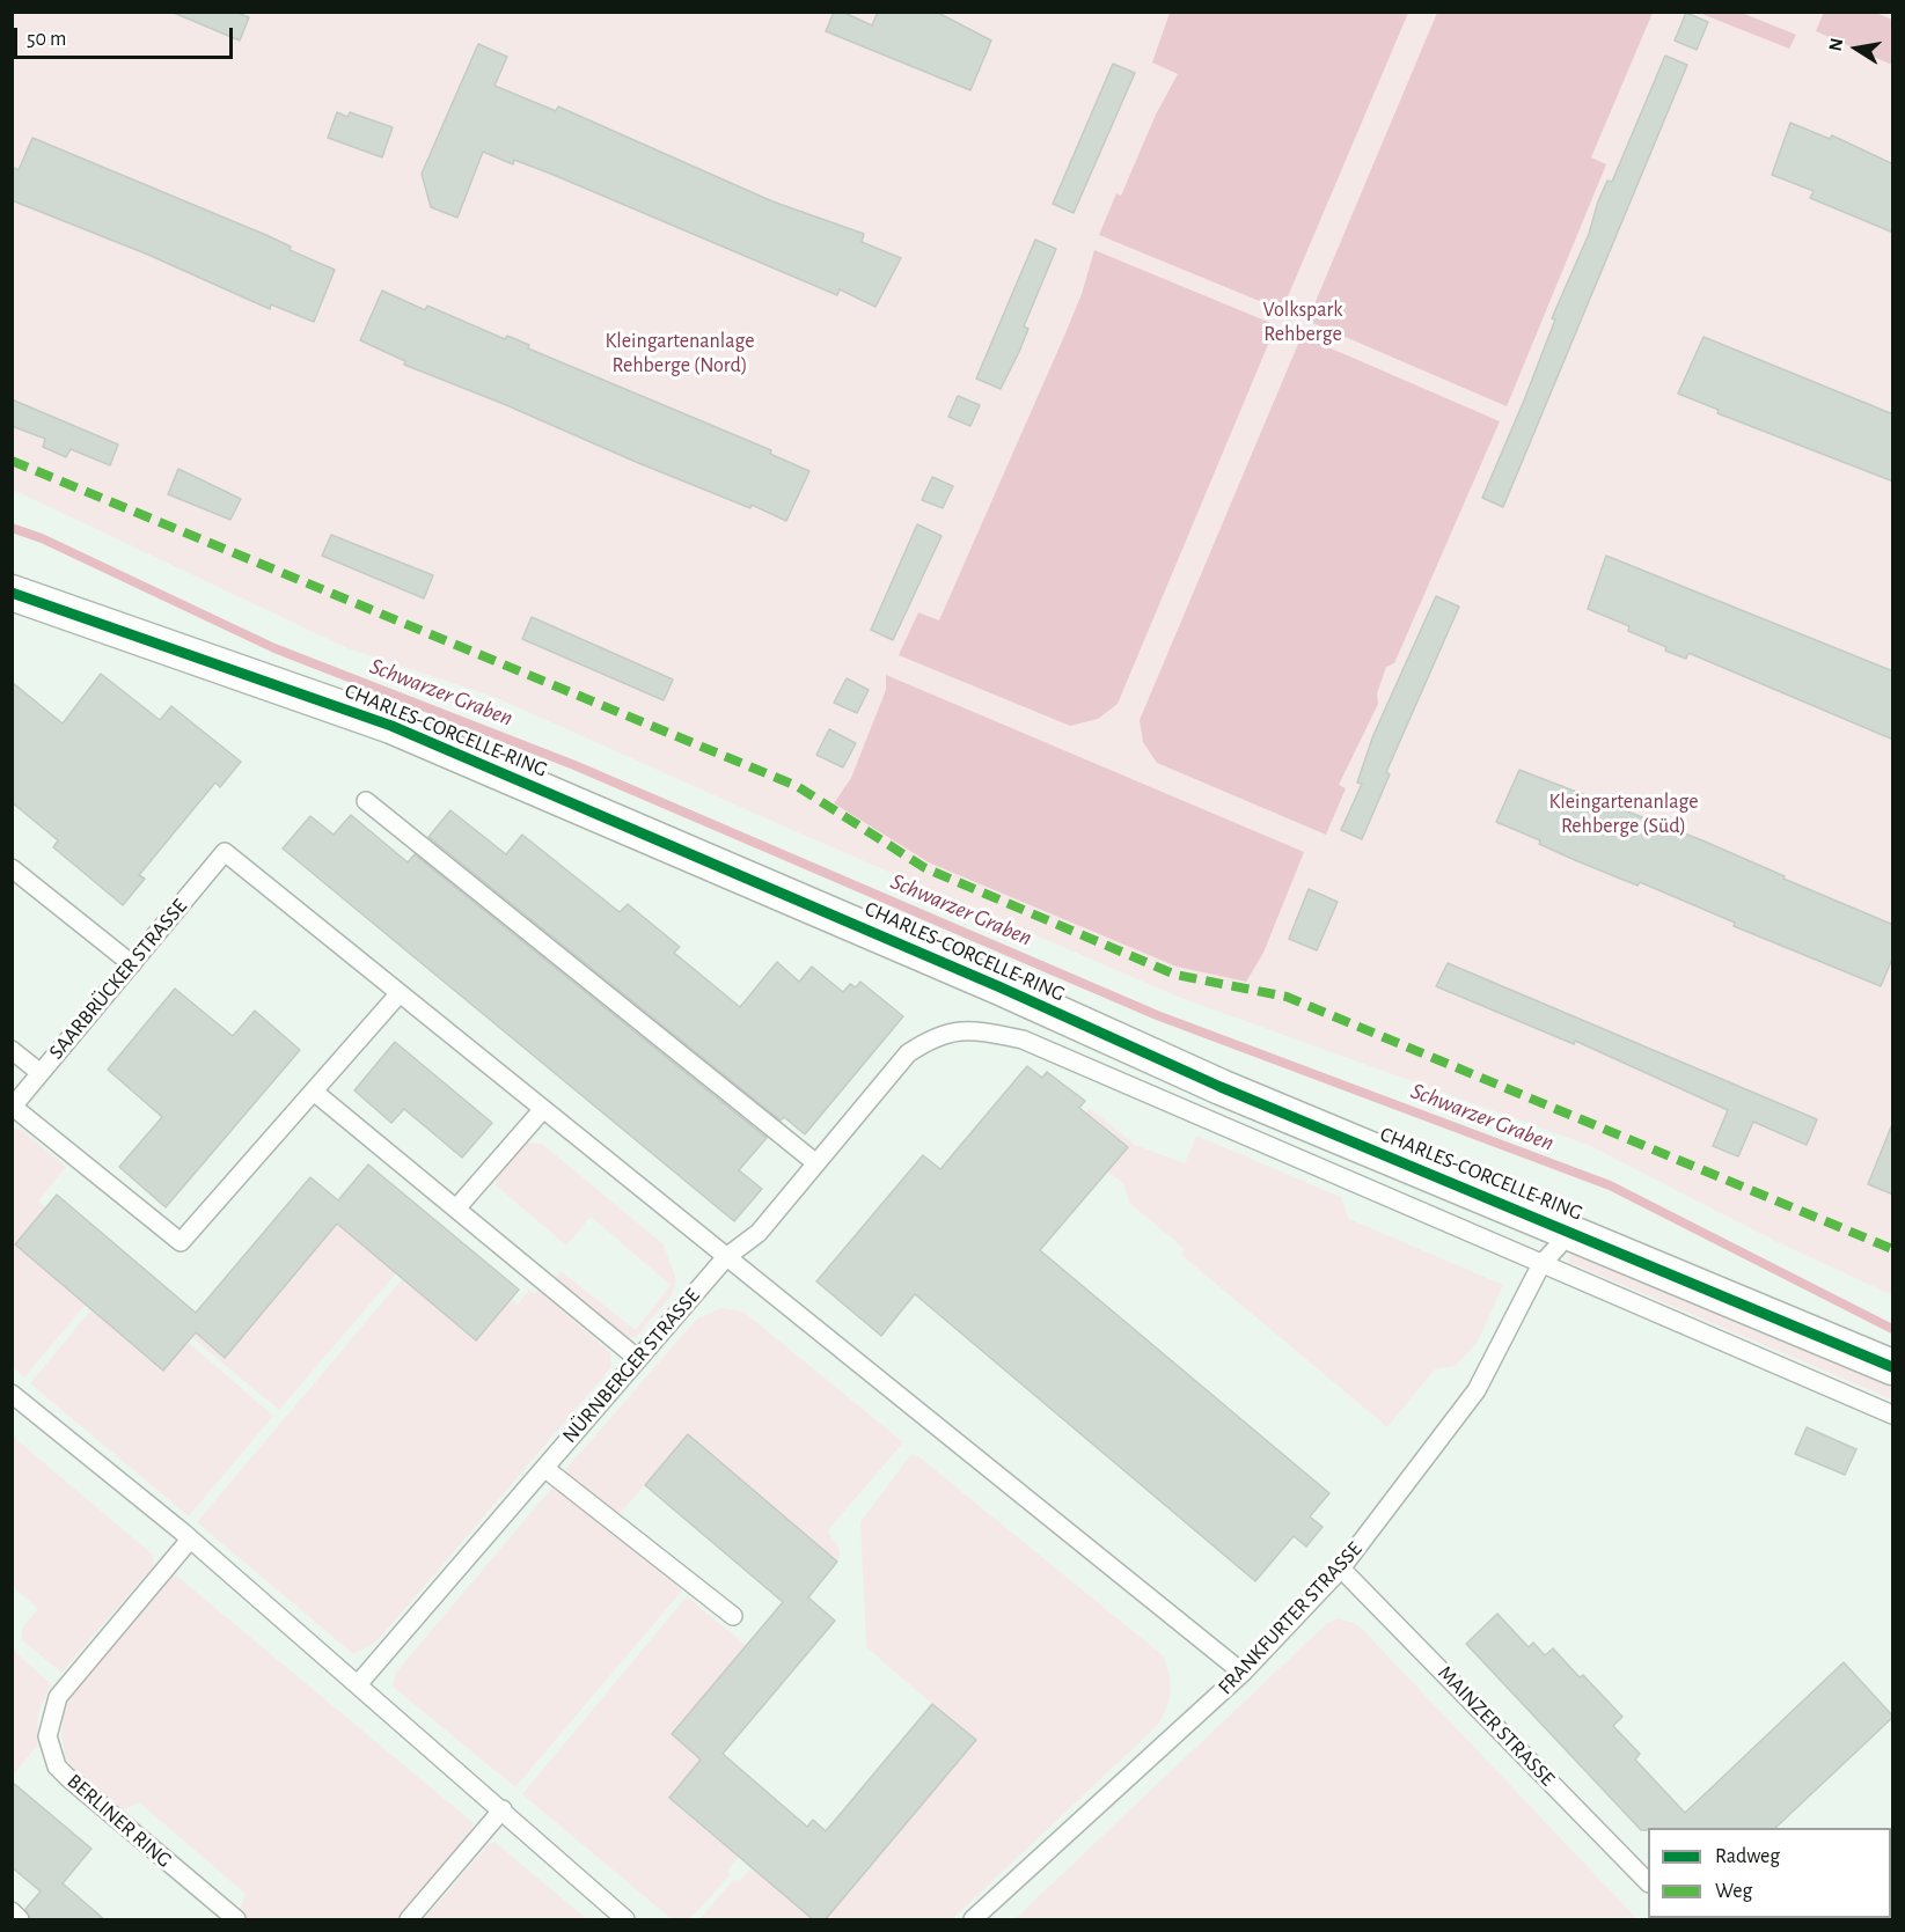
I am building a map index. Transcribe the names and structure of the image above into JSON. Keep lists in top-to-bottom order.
{
  "streets": {
    "street": ["CHARLES-CORCELLE-RING"],
    "lane": [
      "SAARBRÜCKER STRASSE",
      "NÜRNBERGER STRASSE",
      "FRANKFURTER STRASSE",
      "MAINZER STRASSE",
      "BERLINER RING"
    ]
  },
  "crossings": [
    ["CHARLES-CORCELLE-RING", "FRANKFURTER STRASSE"],
    ["NÜRNBERGER STRASSE", "FRANKFURTER STRASSE"],
    ["FRANKFURTER STRASSE", "MAINZER STRASSE"]
  ],
  "water": ["Schwarzer Graben"],
  "parks": ["Volkspark Rehberge", "Kleingartenanlage Rehberge (Nord)", "Kleingartenanlage Rehberge (Süd)"],
  "legend": ["Radweg", "Weg"],
  "scale_bar": "50 m",
  "north": "left"
}
